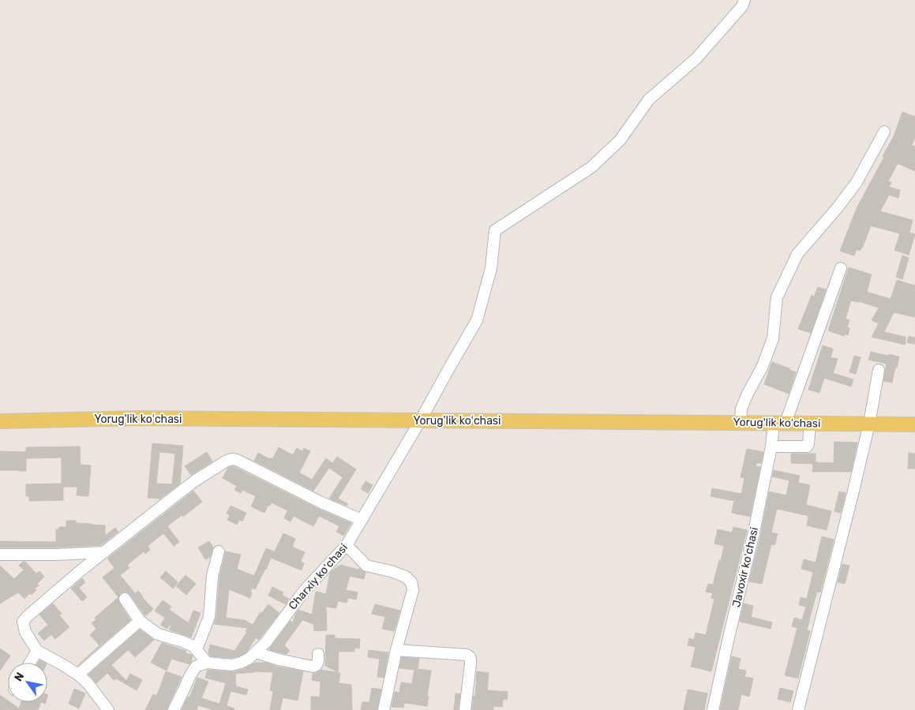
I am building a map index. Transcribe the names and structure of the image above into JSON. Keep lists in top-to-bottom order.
{
  "streets": {
    "main road": ["Yorug'lik koʻchasi"],
    "street": ["Javoxir koʻchasi", "Charxiy koʻchasi"]
  },
  "crossings": [
    ["Yorug'lik koʻchasi", "Javoxir koʻchasi"],
    ["Yorug'lik koʻchasi", "Charxiy koʻchasi"]
  ],
  "north": "top left"
}
